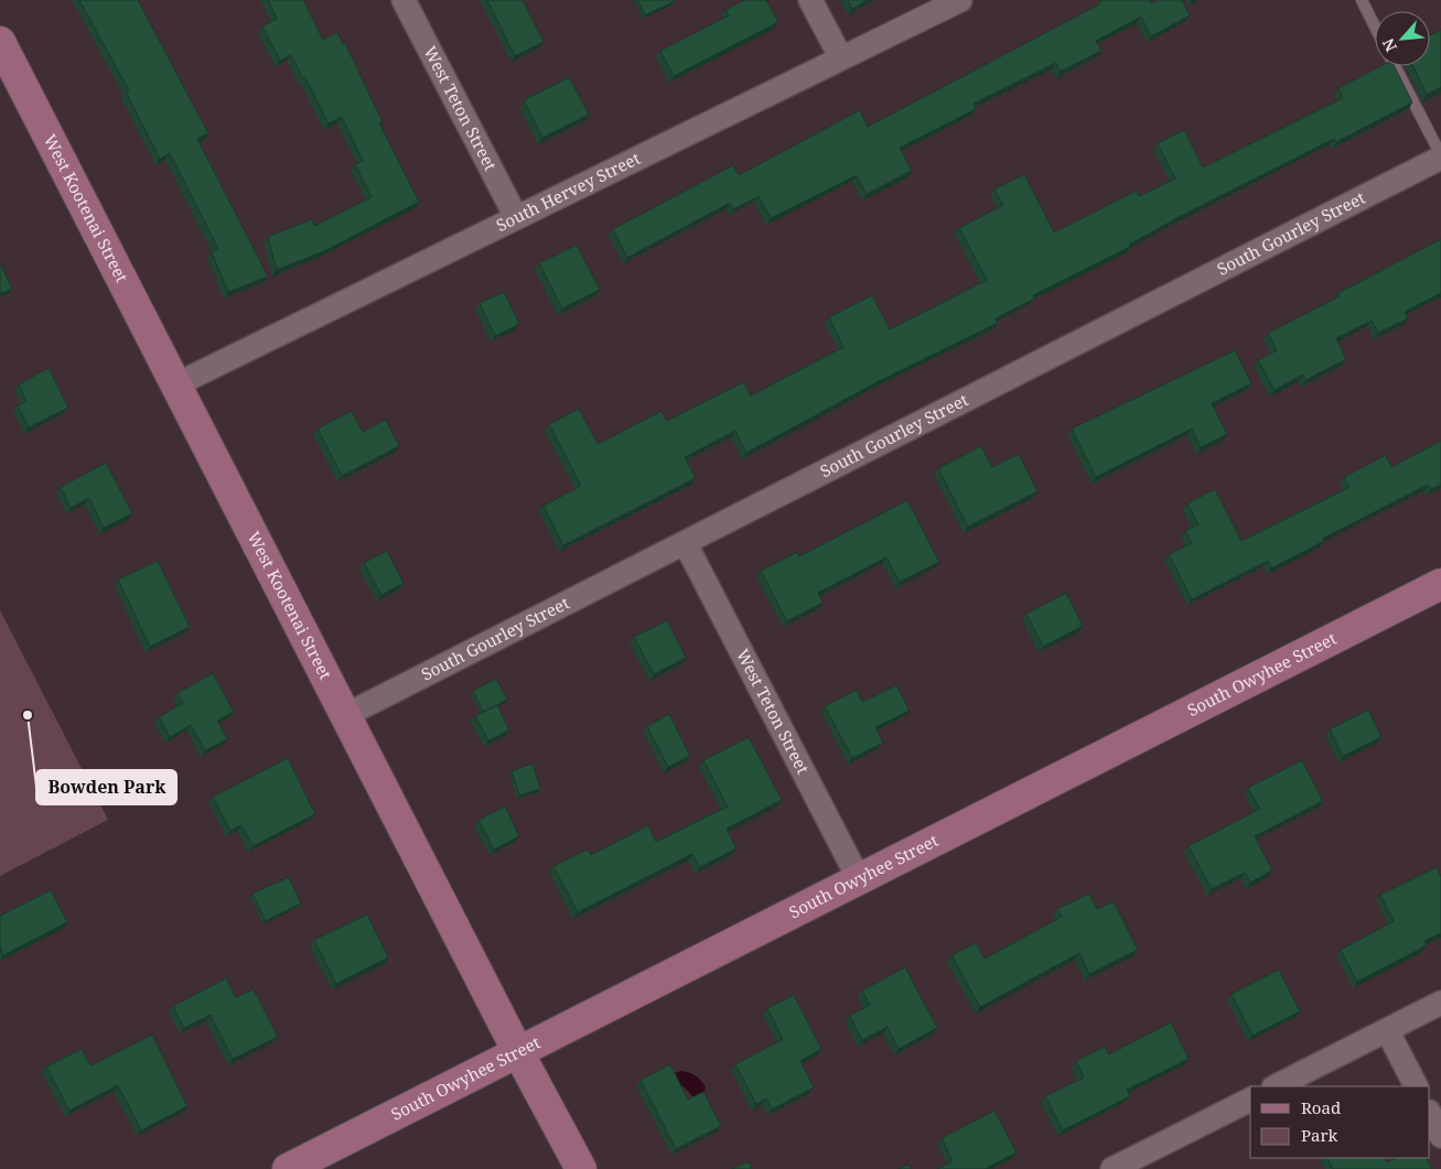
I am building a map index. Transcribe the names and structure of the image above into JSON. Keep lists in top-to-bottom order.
{
  "streets": {
    "street": [
      "West Teton Street",
      "South Hervey Street",
      "West Kootenai Street",
      "South Gourley Street",
      "South Owyhee Street"
    ]
  },
  "crossings": [
    ["West Teton Street", "South Hervey Street"],
    ["West Teton Street", "South Gourley Street"],
    ["West Teton Street", "South Owyhee Street"],
    ["South Hervey Street", "West Kootenai Street"],
    ["West Kootenai Street", "South Gourley Street"],
    ["West Kootenai Street", "South Owyhee Street"]
  ],
  "places": ["Bowden Park"],
  "legend": ["Road", "Park"],
  "north": "bottom left"
}
